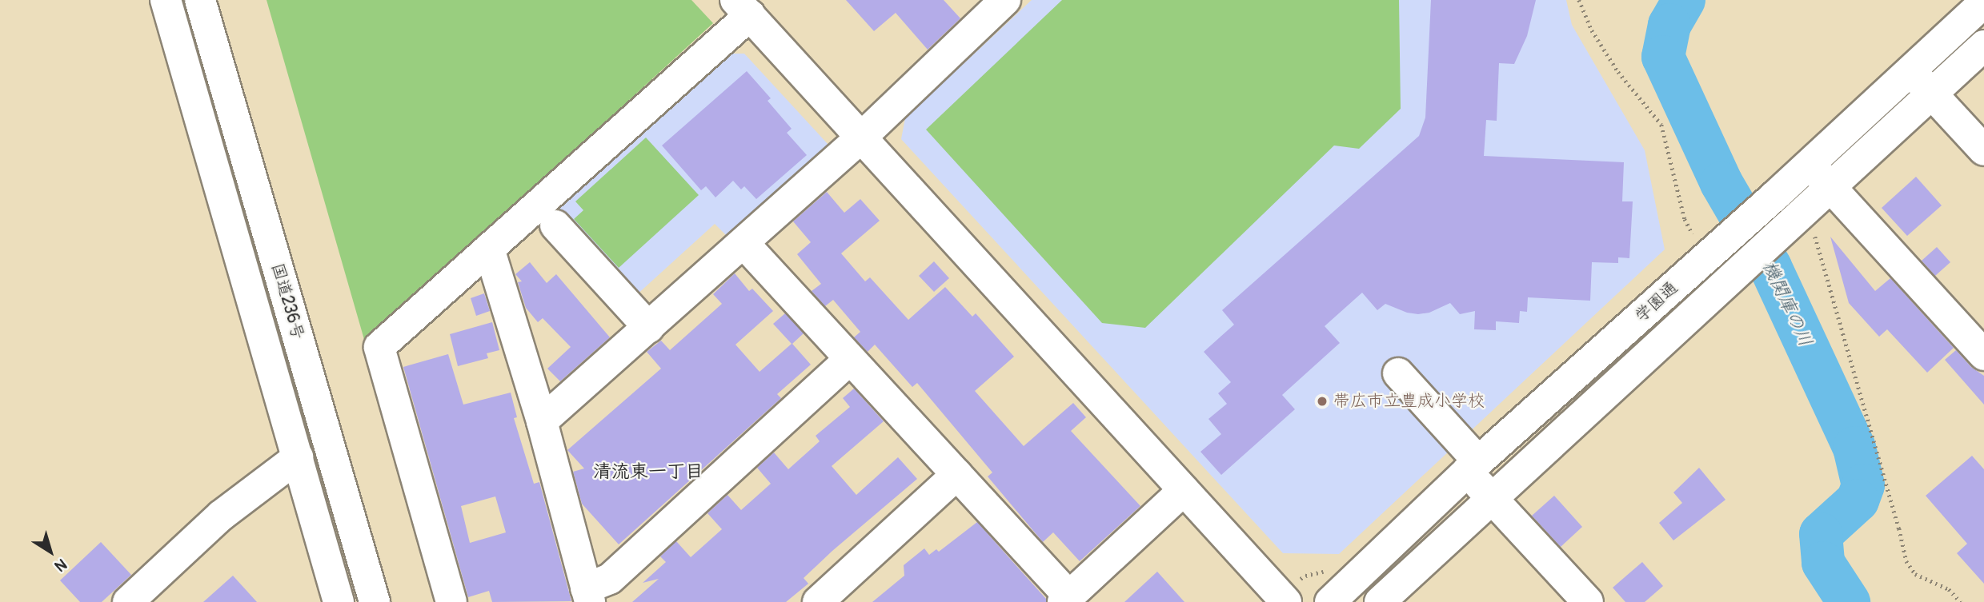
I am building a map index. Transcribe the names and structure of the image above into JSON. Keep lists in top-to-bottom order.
{
  "streets": {
    "main road": ["国道236号", "学園通"]
  },
  "districts": ["清流東一丁目"],
  "water": ["機関庫の川"],
  "places": ["帯広市立豊成小学校"],
  "north": "bottom right"
}
